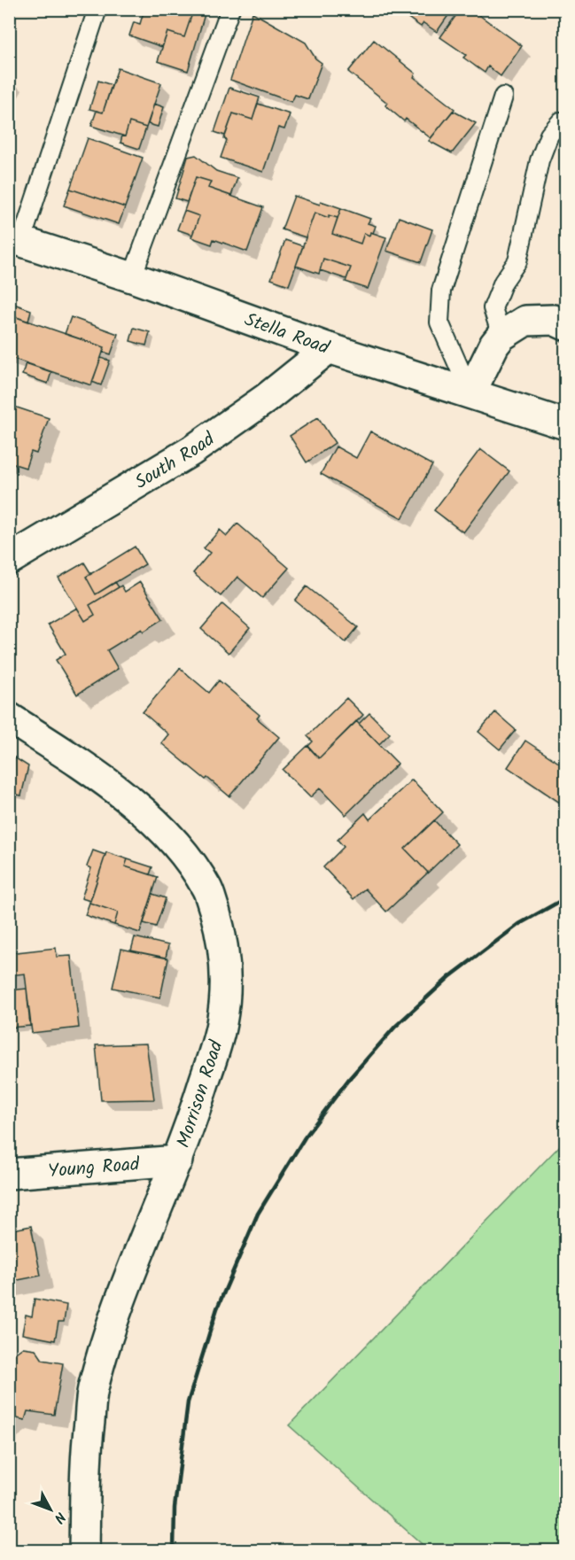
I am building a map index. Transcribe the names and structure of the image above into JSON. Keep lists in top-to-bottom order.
{
  "streets": {
    "street": [
      "Stella Road",
      "South Road",
      "Morrison Road",
      "Young Road"
    ]
  },
  "crossings": [
    ["Stella Road", "South Road"],
    ["Morrison Road", "Young Road"]
  ],
  "north": "bottom right"
}
